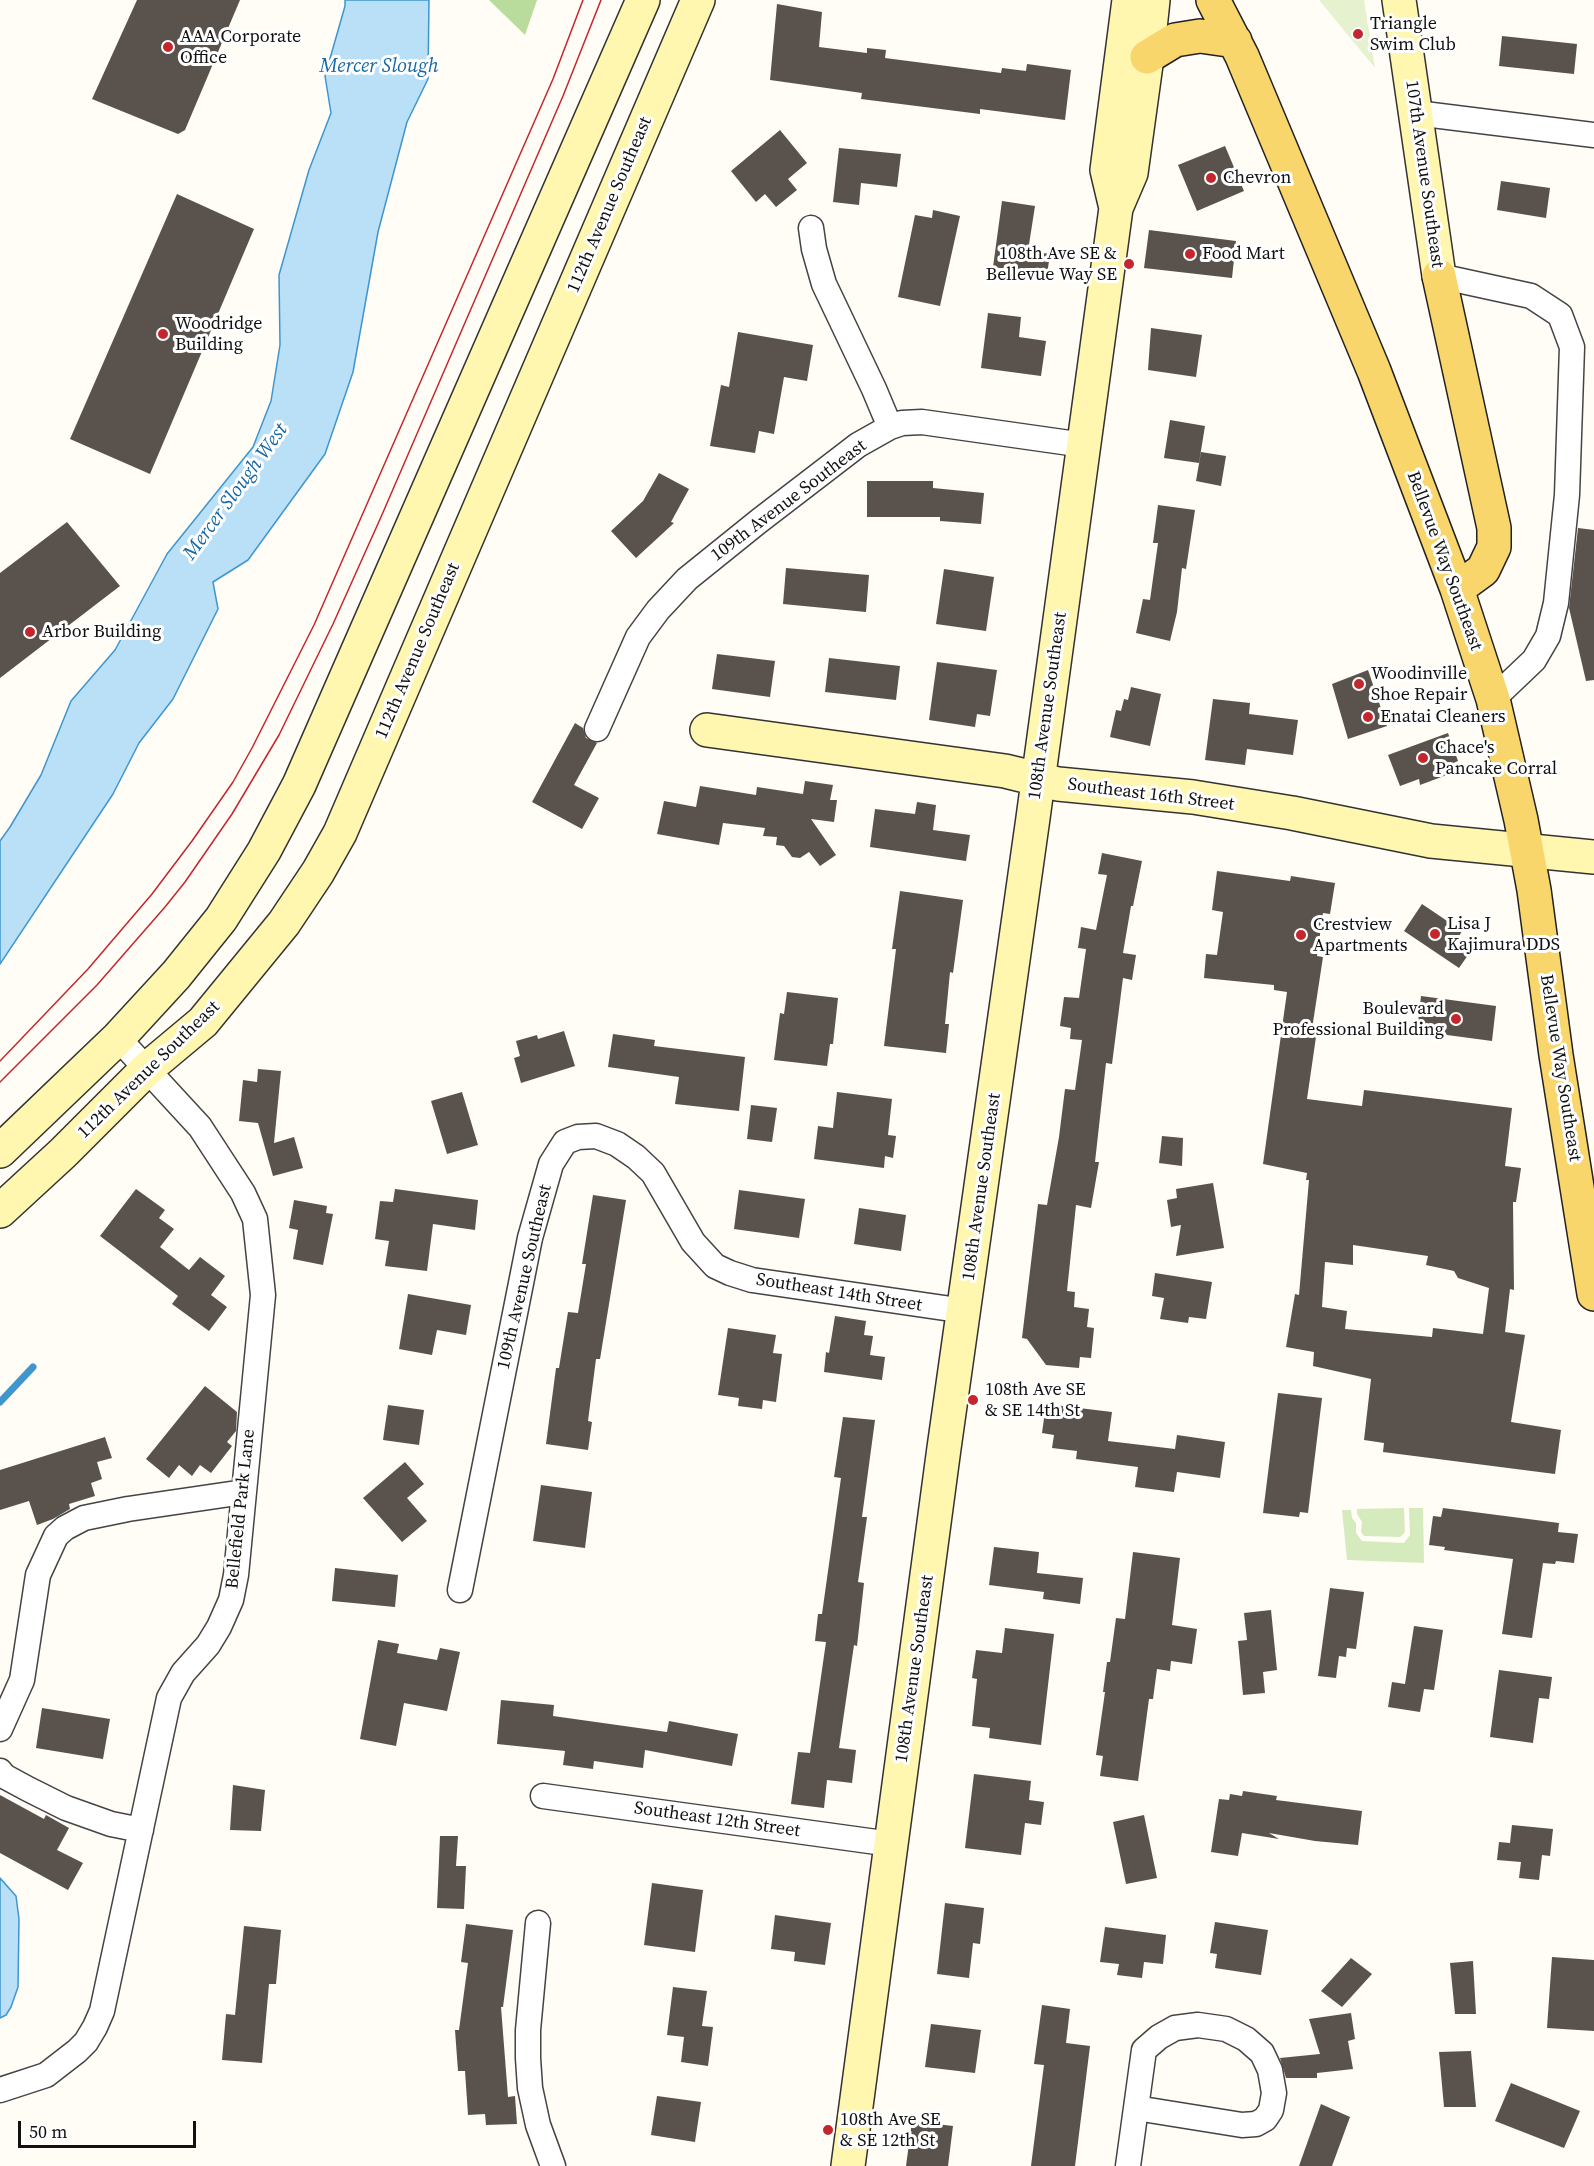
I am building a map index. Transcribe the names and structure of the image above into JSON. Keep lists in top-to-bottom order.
{
  "streets": {
    "main road": ["Bellevue Way Southeast"],
    "street": [
      "107th Avenue Southeast",
      "112th Avenue Southeast",
      "109th Avenue Southeast",
      "108th Avenue Southeast",
      "Southeast 16th Street",
      "Southeast 14th Street",
      "Bellefield Park Lane",
      "Southeast 12th Street"
    ]
  },
  "crossings": [
    ["112th Avenue Southeast", "Bellefield Park Lane"],
    ["109th Avenue Southeast", "108th Avenue Southeast"],
    ["109th Avenue Southeast", "Southeast 14th Street"],
    ["Bellevue Way Southeast", "Southeast 16th Street"],
    ["108th Avenue Southeast", "Southeast 16th Street"],
    ["108th Avenue Southeast", "Southeast 14th Street"],
    ["108th Avenue Southeast", "Southeast 12th Street"]
  ],
  "water": ["Mercer Slough", "Mercer Slough West"],
  "places": [
    "Triangle Swim Club",
    "AAA Corporate Office",
    "Chevron",
    "Food Mart",
    "108th Ave SE & Bellevue Way SE",
    "Woodridge Building",
    "Arbor Building",
    "Woodinville Shoe Repair",
    "Enatai Cleaners",
    "Chace's Pancake Corral",
    "Lisa J Kajimura DDS",
    "Crestview Apartments",
    "Boulevard Professional Building",
    "108th Ave SE & SE 14th St",
    "108th Ave SE & SE 12th St"
  ],
  "scale_bar": "50 m"
}
